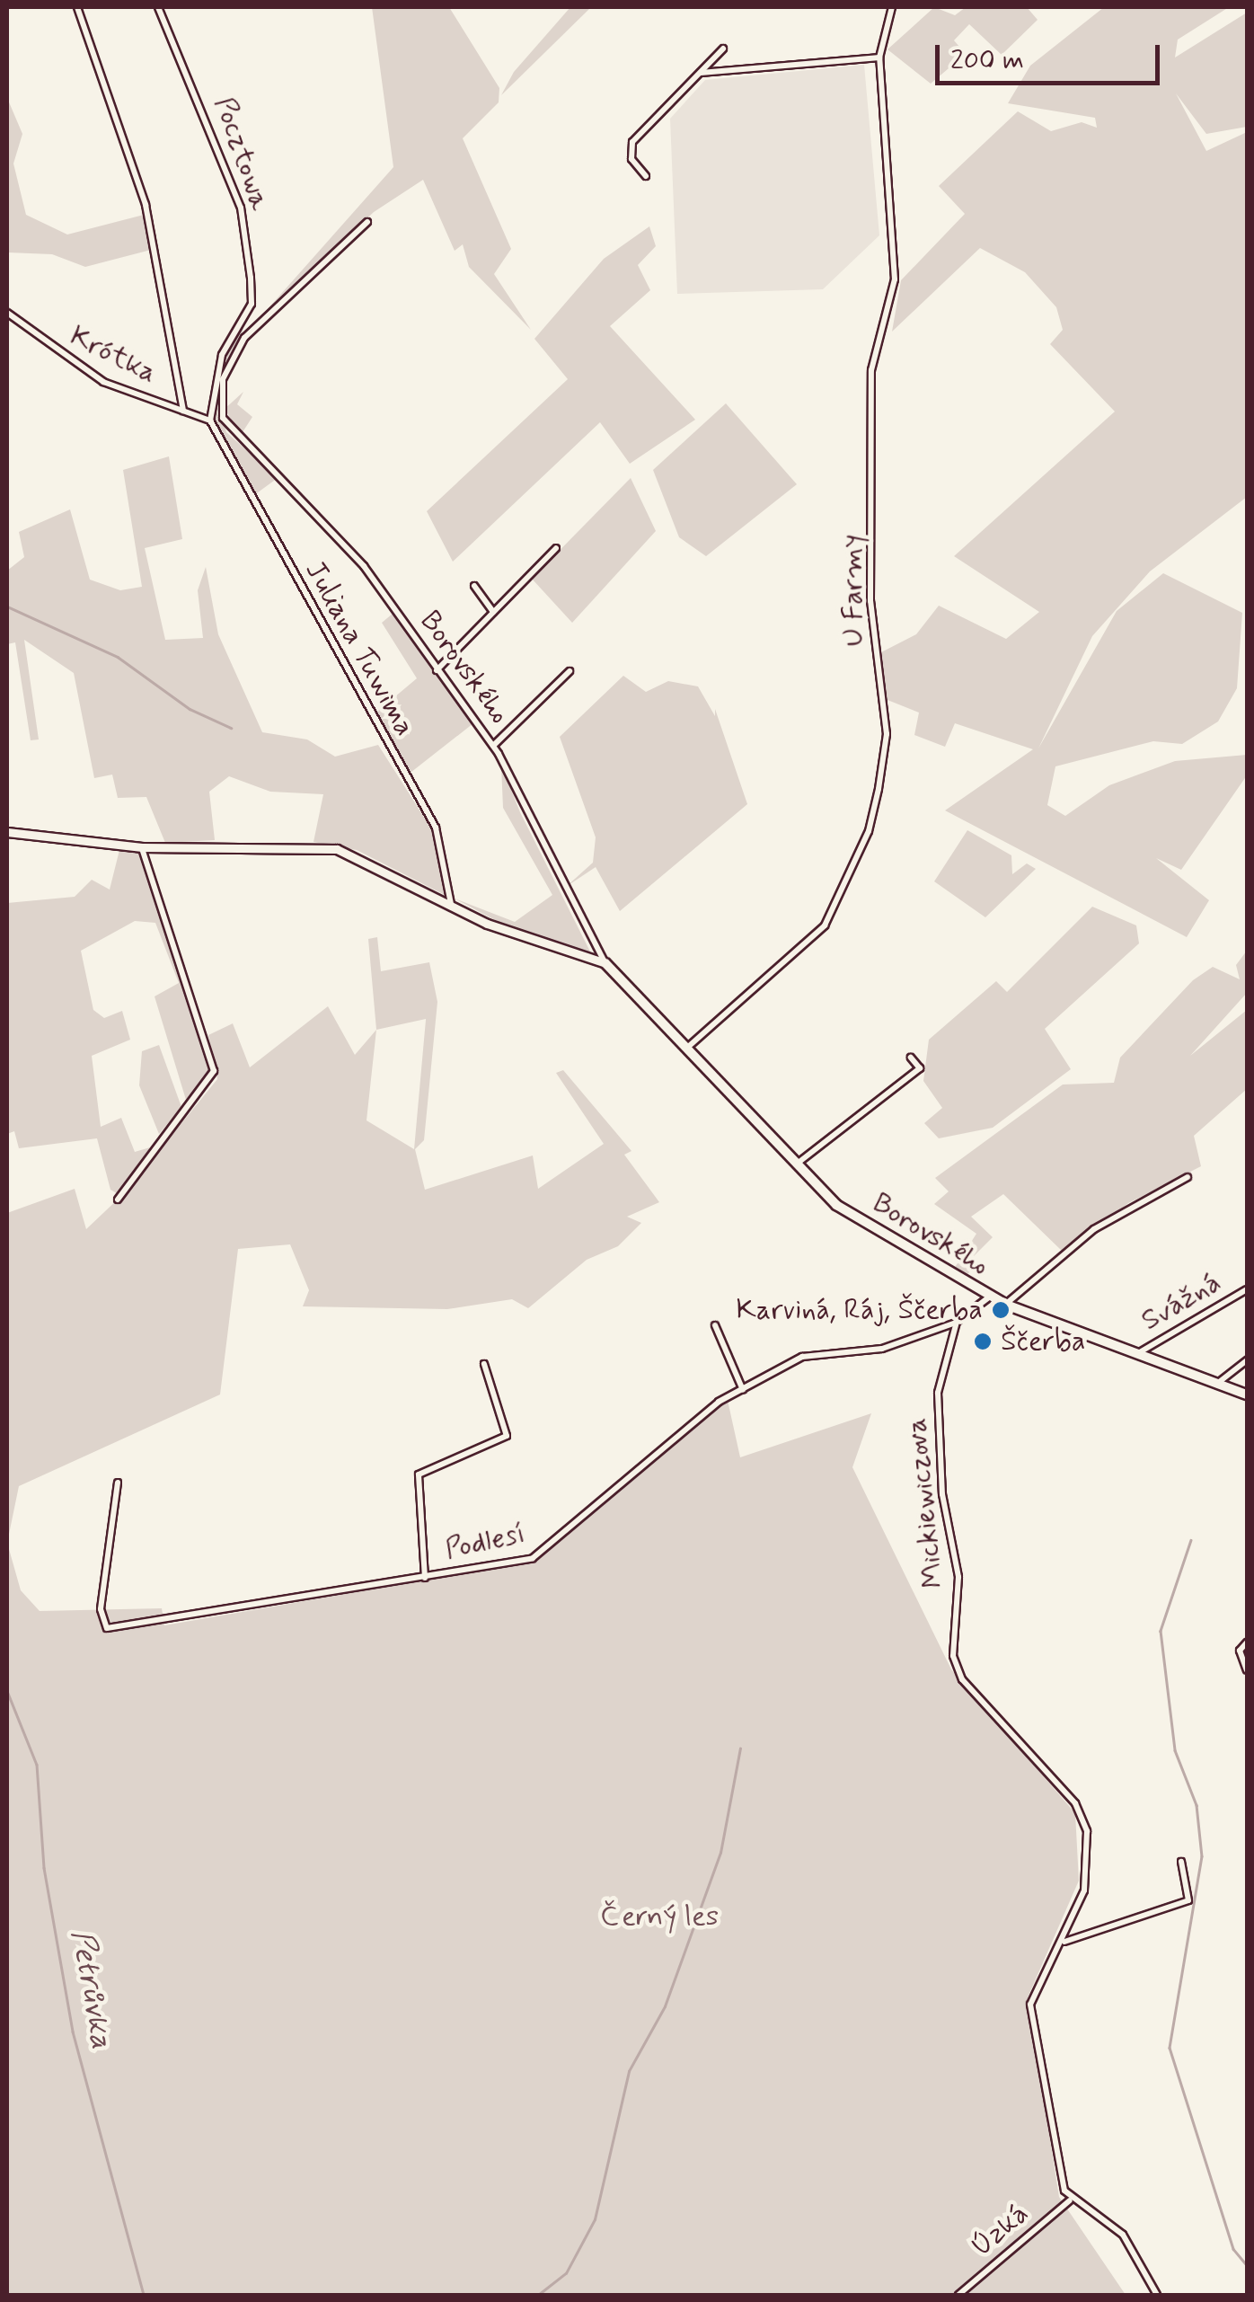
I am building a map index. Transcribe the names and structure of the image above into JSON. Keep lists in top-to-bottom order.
{
  "streets": {
    "main road": ["Borovského"],
    "street": [
      "Pocztowa",
      "Krótka",
      "U Farmy",
      "Juliana Tuwima",
      "Svážná",
      "Mickiewiczova",
      "Podlesí",
      "Úzká"
    ]
  },
  "crossings": [
    ["Pocztowa", "Krótka"],
    ["Pocztowa", "Juliana Tuwima"],
    ["Krótka", "Juliana Tuwima"],
    ["U Farmy", "Borovského"],
    ["Borovského", "Svážná"],
    ["Mickiewiczova", "Podlesí"],
    ["Mickiewiczova", "Úzká"]
  ],
  "water": ["Petrůvka"],
  "parks": ["Černý les"],
  "places": ["Karviná, Ráj, Ščerba", "Ščerba"],
  "scale_bar": "200 m"
}
